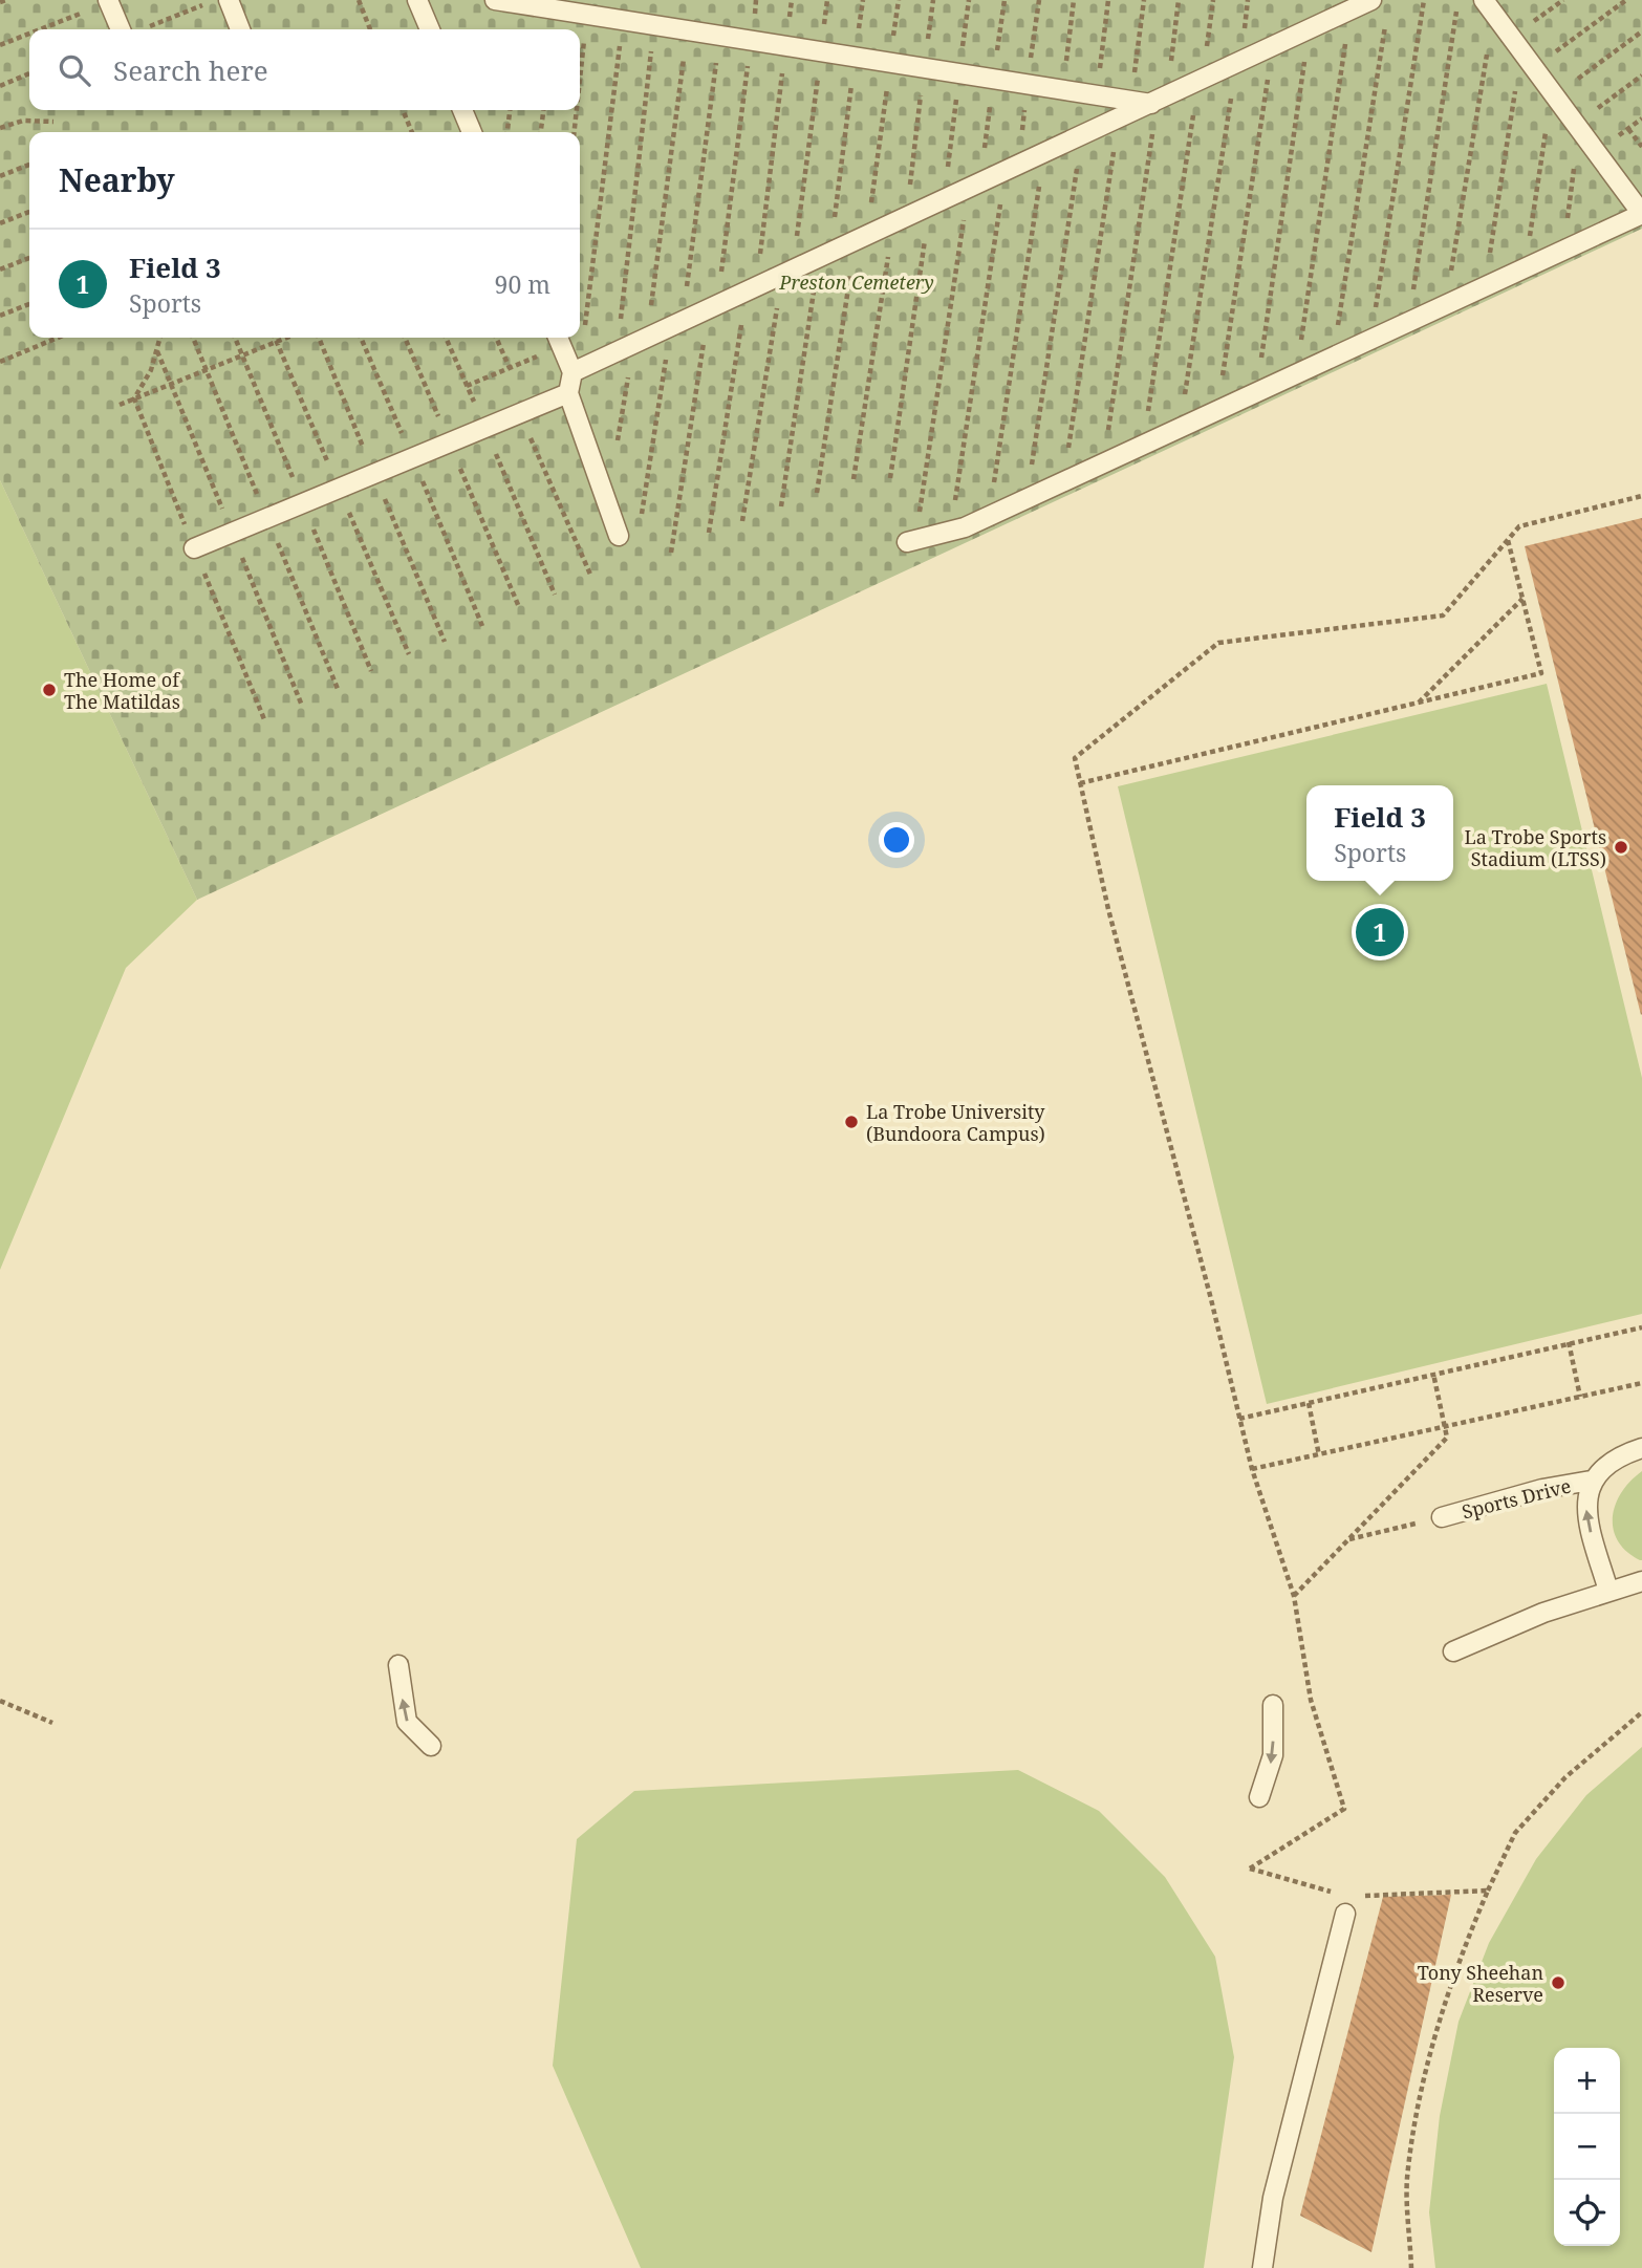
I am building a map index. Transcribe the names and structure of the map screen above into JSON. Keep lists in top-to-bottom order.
{
  "streets": {
    "lane": ["Sports Drive"]
  },
  "parks": ["Preston Cemetery"],
  "places": [
    "The Home of The Matildas",
    "La Trobe Sports Stadium (LTSS)",
    "La Trobe University (Bundoora Campus)",
    "Tony Sheehan Reserve"
  ],
  "page": {
    "search": "Search here",
    "heading": "Nearby",
    "list": [
      {
        "mark": "1",
        "name": "Field 3",
        "note": "Sports",
        "value": "90 m"
      }
    ],
    "popup": ["Field 3", "Sports"],
    "pins": "1",
    "map_buttons": ["+", "−"]
  }
}
